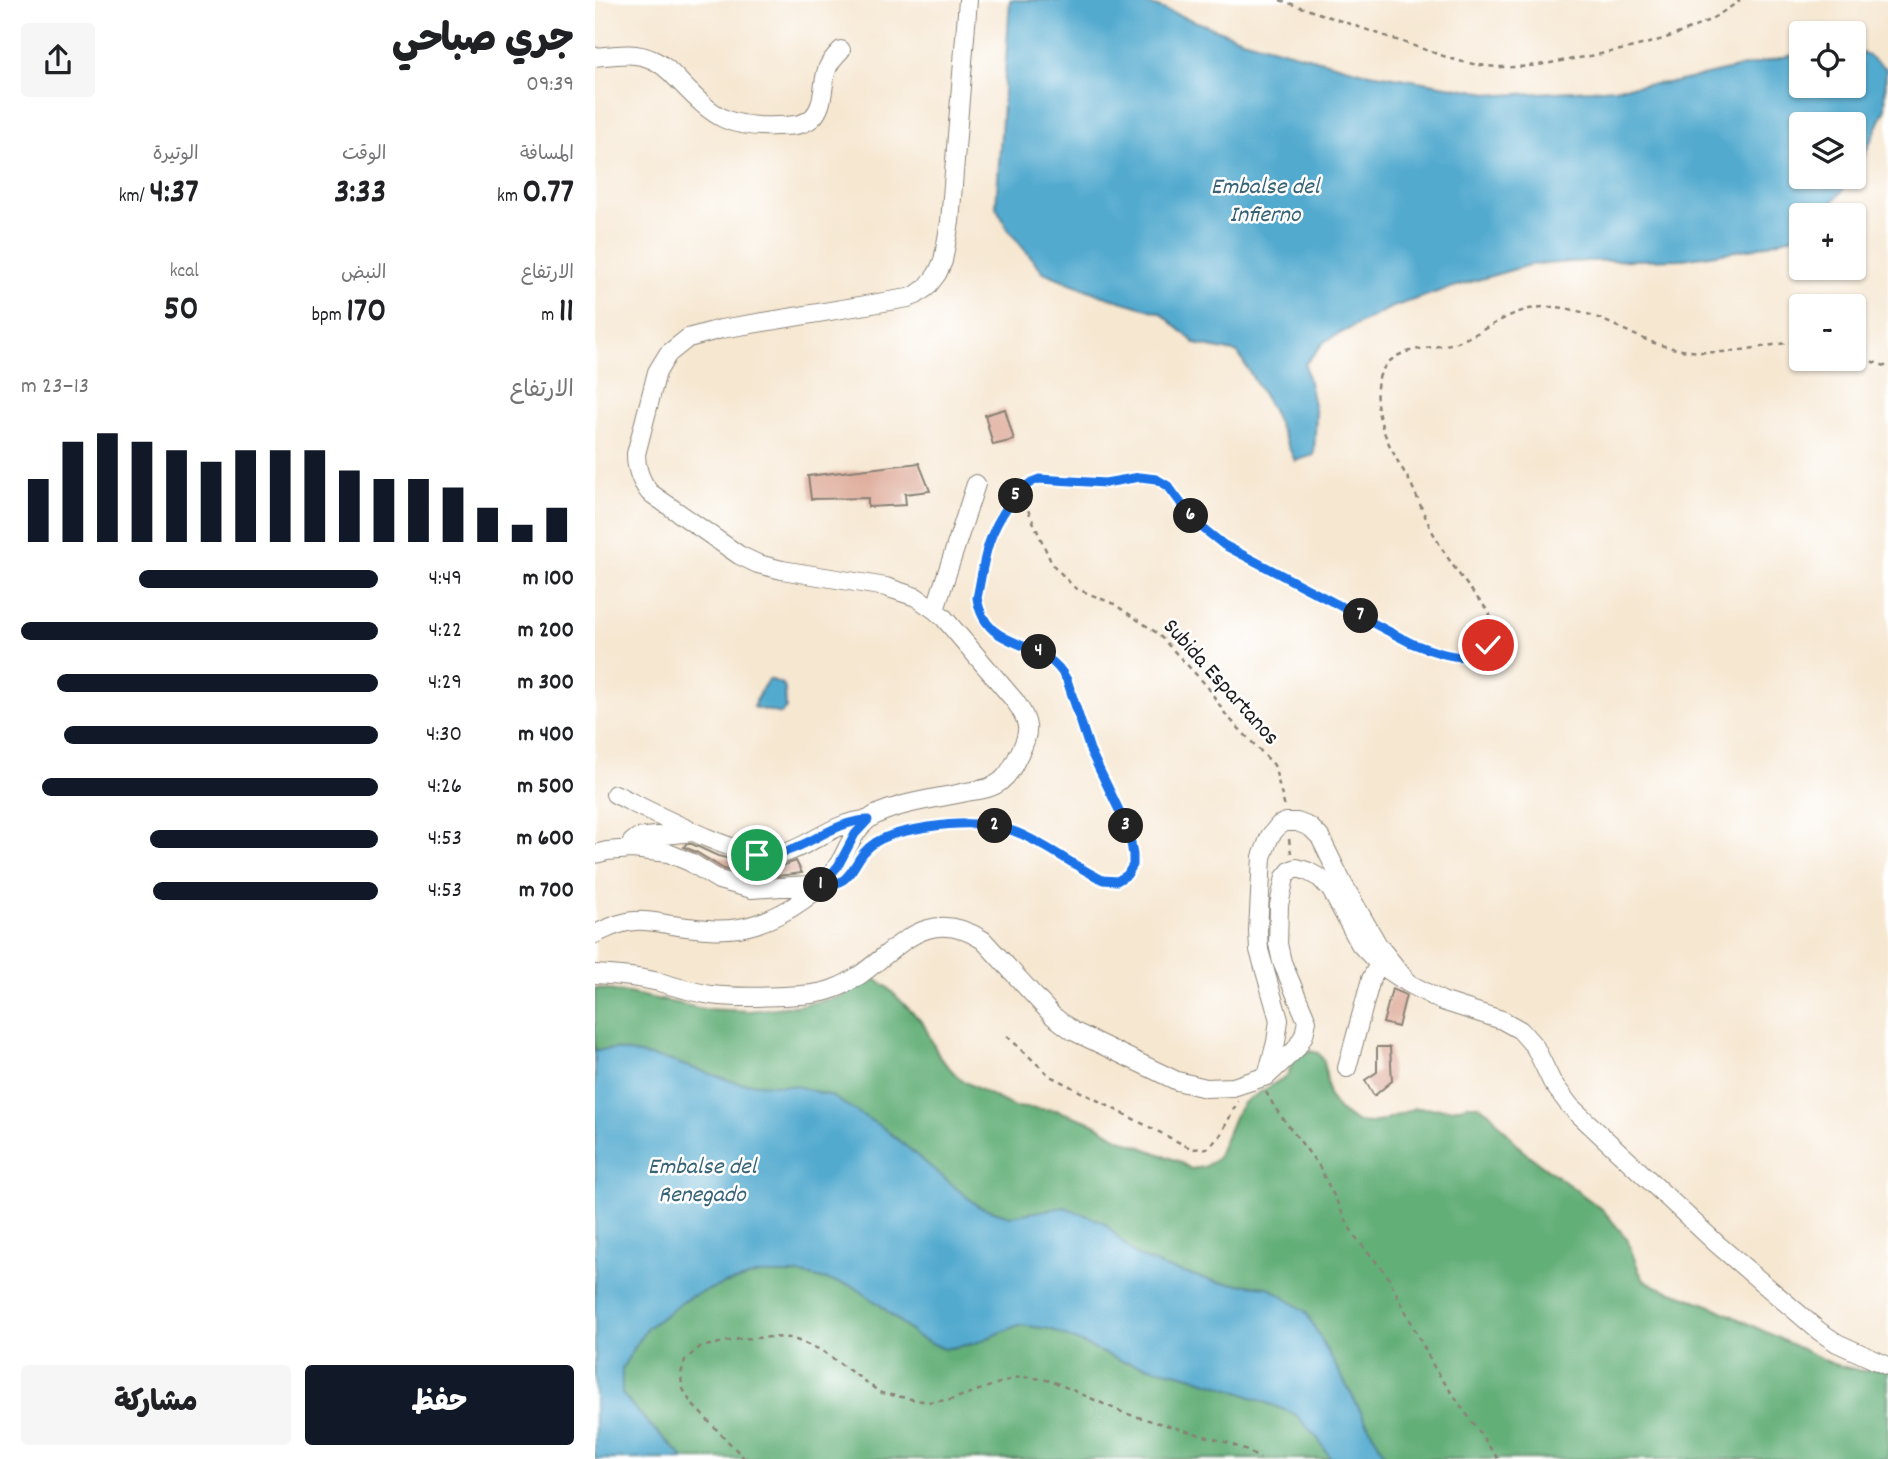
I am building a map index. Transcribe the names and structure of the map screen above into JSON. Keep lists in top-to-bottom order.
{
  "streets": {
    "path": ["Subida Espartanos"]
  },
  "water": ["Embalse del Infierno", "Embalse del Renegado"],
  "page": {
    "heading": ["جري صباحي", "09:39"],
    "map_buttons": ["+", "−"],
    "stats": [
      ["المسافة", "0.77 km"],
      ["الوقت", "3:33"],
      ["الوتيرة", "4:37 /km"],
      ["الارتفاع", "11 m"],
      ["النبض", "170 bpm"],
      ["kcal", "50"]
    ],
    "chart": ["الارتفاع", "13–23 m"],
    "pins": [
      "5",
      "6",
      "7",
      "4",
      "2",
      "3",
      "1"
    ],
    "list": [
      {
        "name": "100 m",
        "note": "4:49"
      },
      {
        "name": "200 m",
        "note": "4:22"
      },
      {
        "name": "300 m",
        "note": "4:29"
      },
      {
        "name": "400 m",
        "note": "4:30"
      },
      {
        "name": "500 m",
        "note": "4:26"
      },
      {
        "name": "600 m",
        "note": "4:53"
      },
      {
        "name": "700 m",
        "note": "4:53"
      }
    ],
    "buttons": ["حفظ", "مشاركة"]
  }
}
